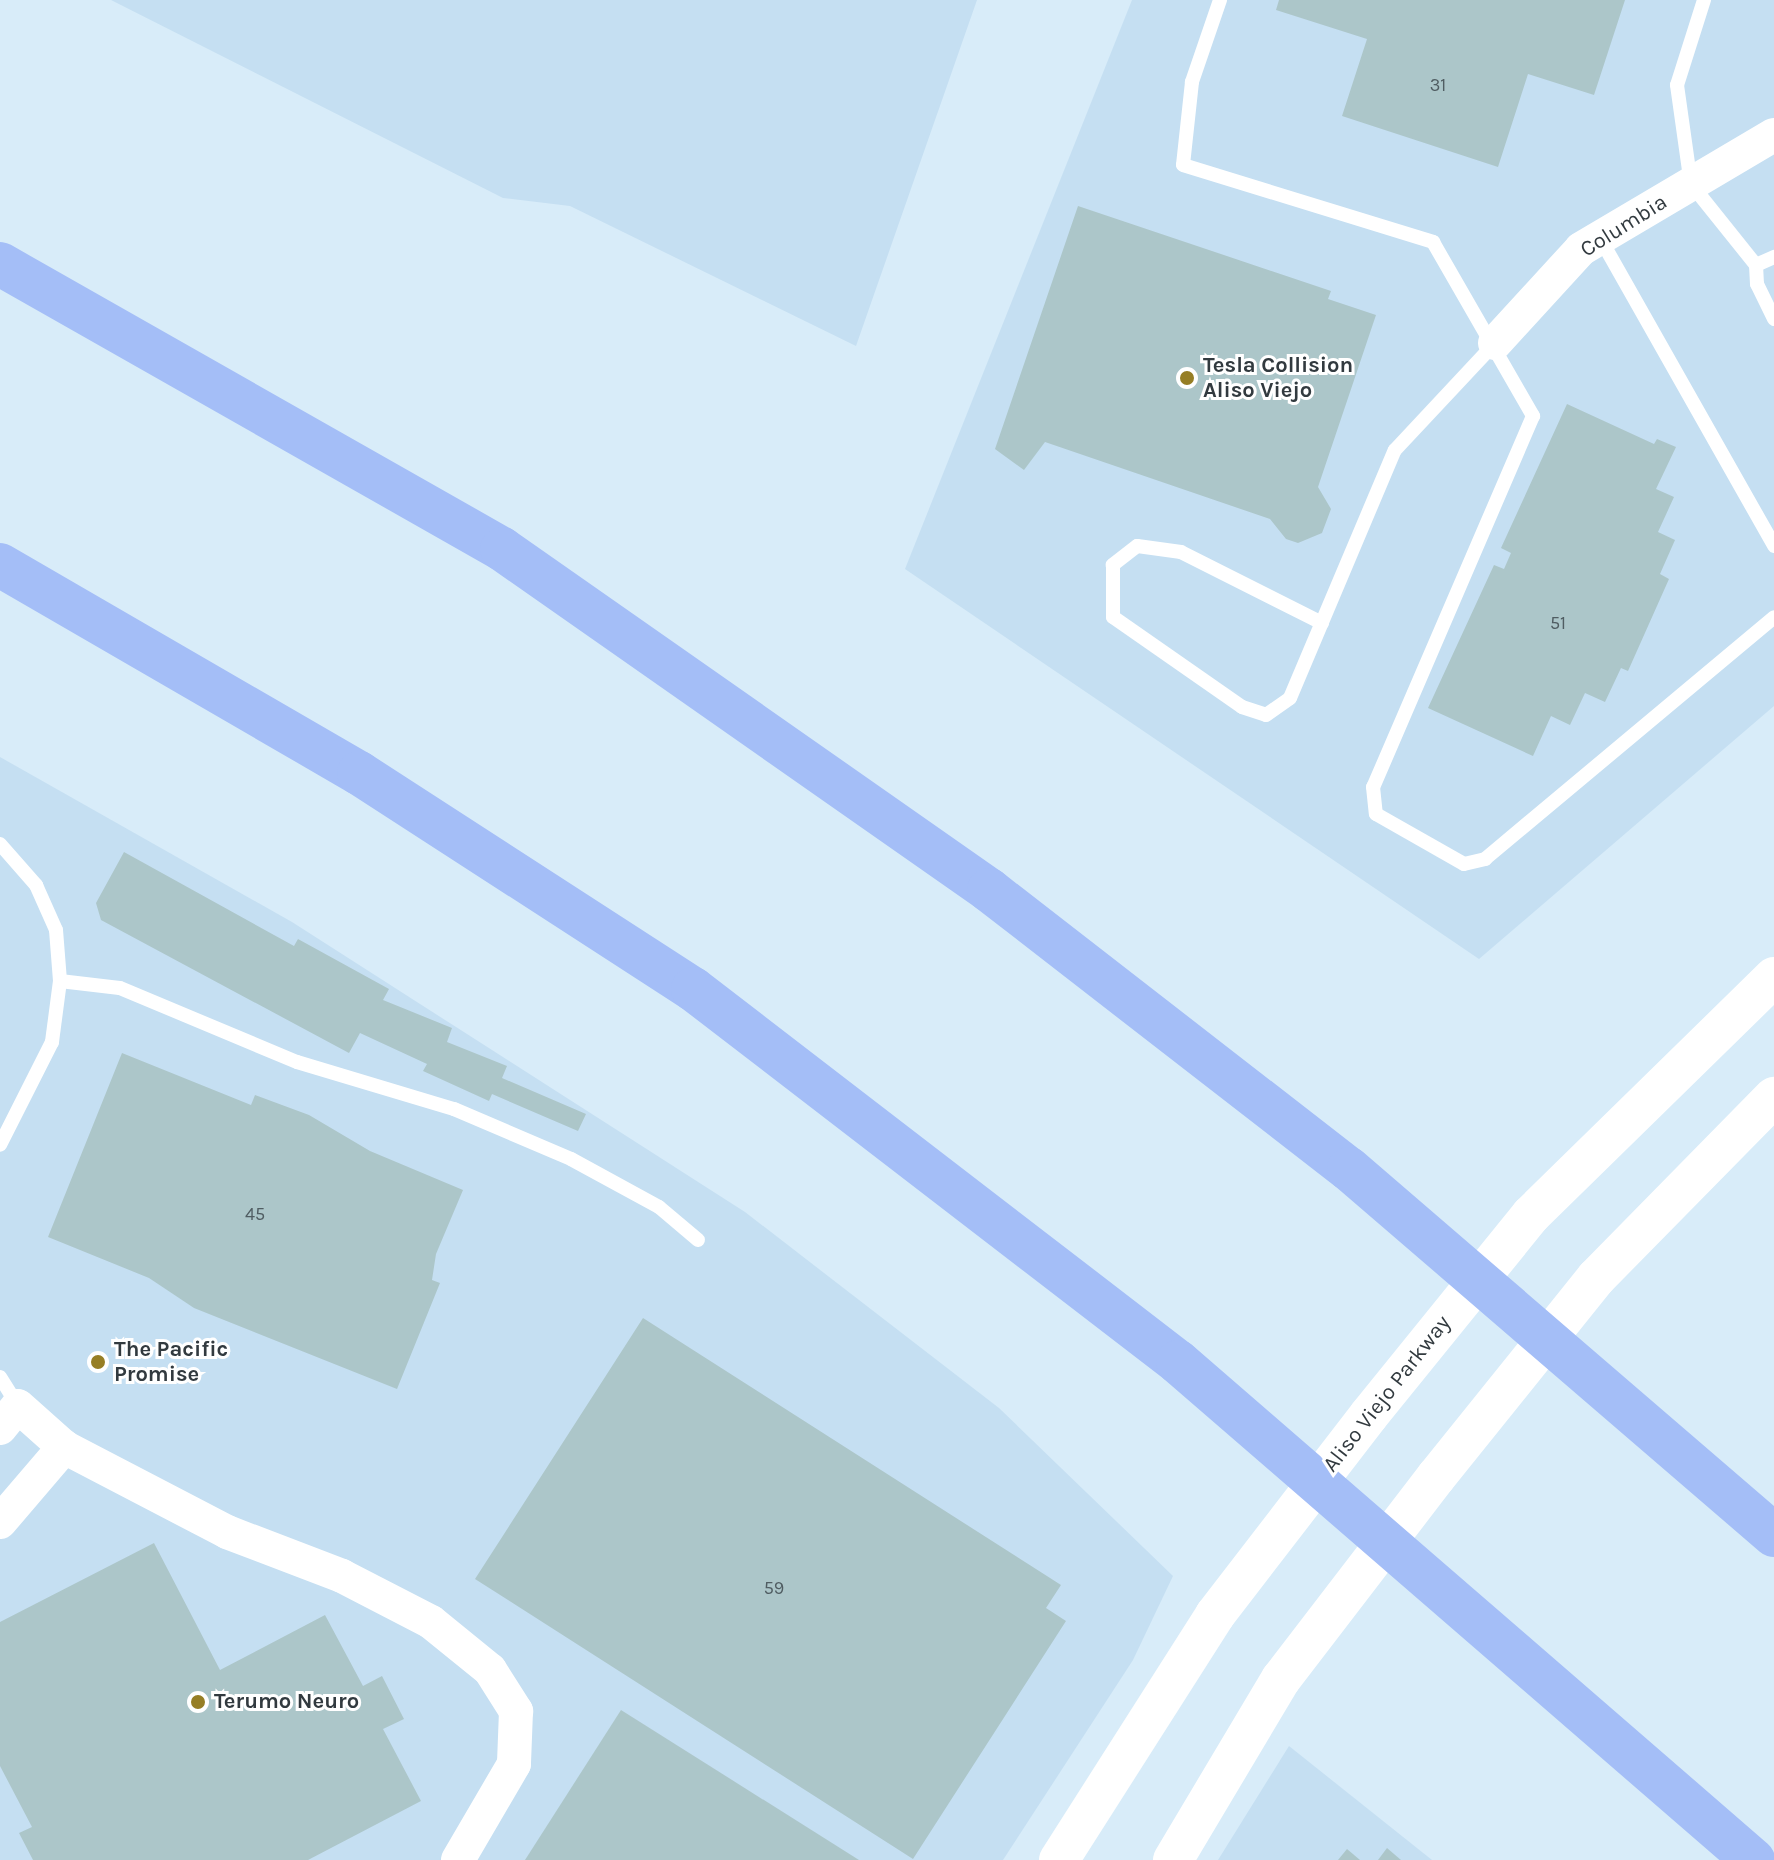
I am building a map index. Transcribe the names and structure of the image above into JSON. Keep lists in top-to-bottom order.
{
  "streets": {
    "main road": ["Aliso Viejo Parkway"],
    "street": ["Columbia"]
  },
  "places": ["Tesla Collision Aliso Viejo", "The Pacific Promise", "Terumo Neuro"],
  "house_numbers": [
    "31",
    "51",
    "45",
    "59"
  ]
}
